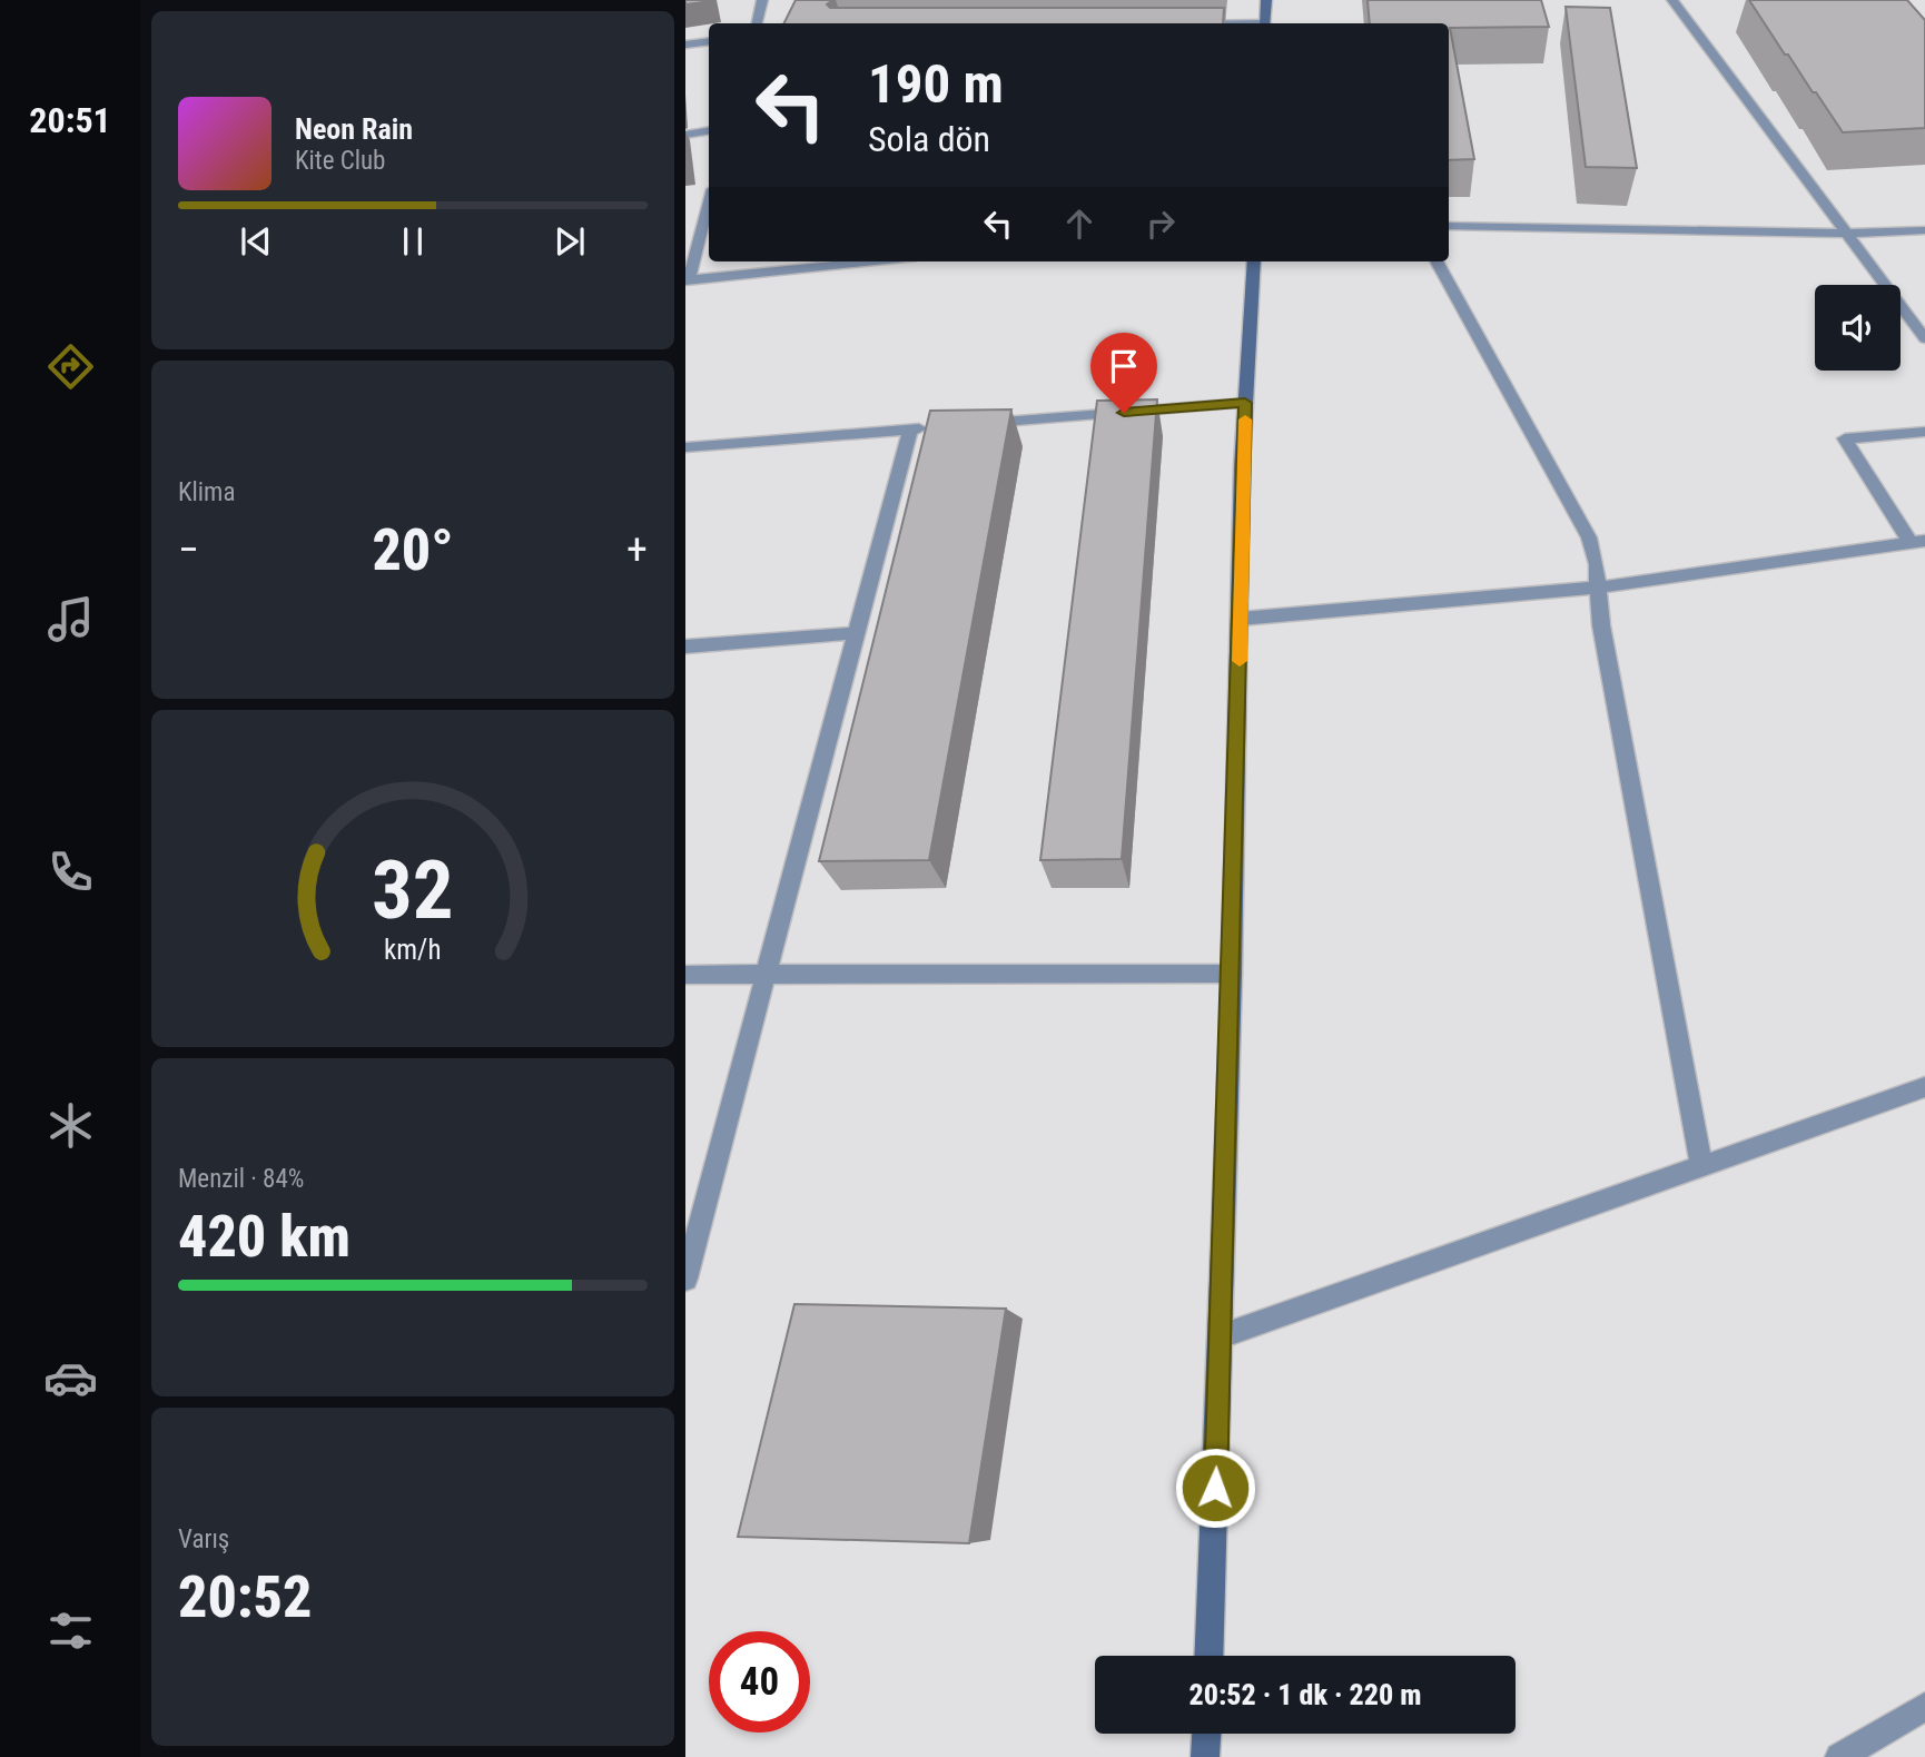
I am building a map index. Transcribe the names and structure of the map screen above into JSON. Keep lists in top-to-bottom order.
{
  "page": {
    "tabs": "20:51",
    "turn": ["190 m", "Sola dön"],
    "song": ["Neon Rain", "Kite Club"],
    "tile": [
      "Klima",
      ["Menzil · 84%", "420 km"],
      ["Varış", "20:52"]
    ],
    "heat": ["−", "20°", "+"],
    "limit": "40",
    "trip": "20:52 · 1 dk · 220 m",
    "gauge": ["32", "km/h"]
  }
}
